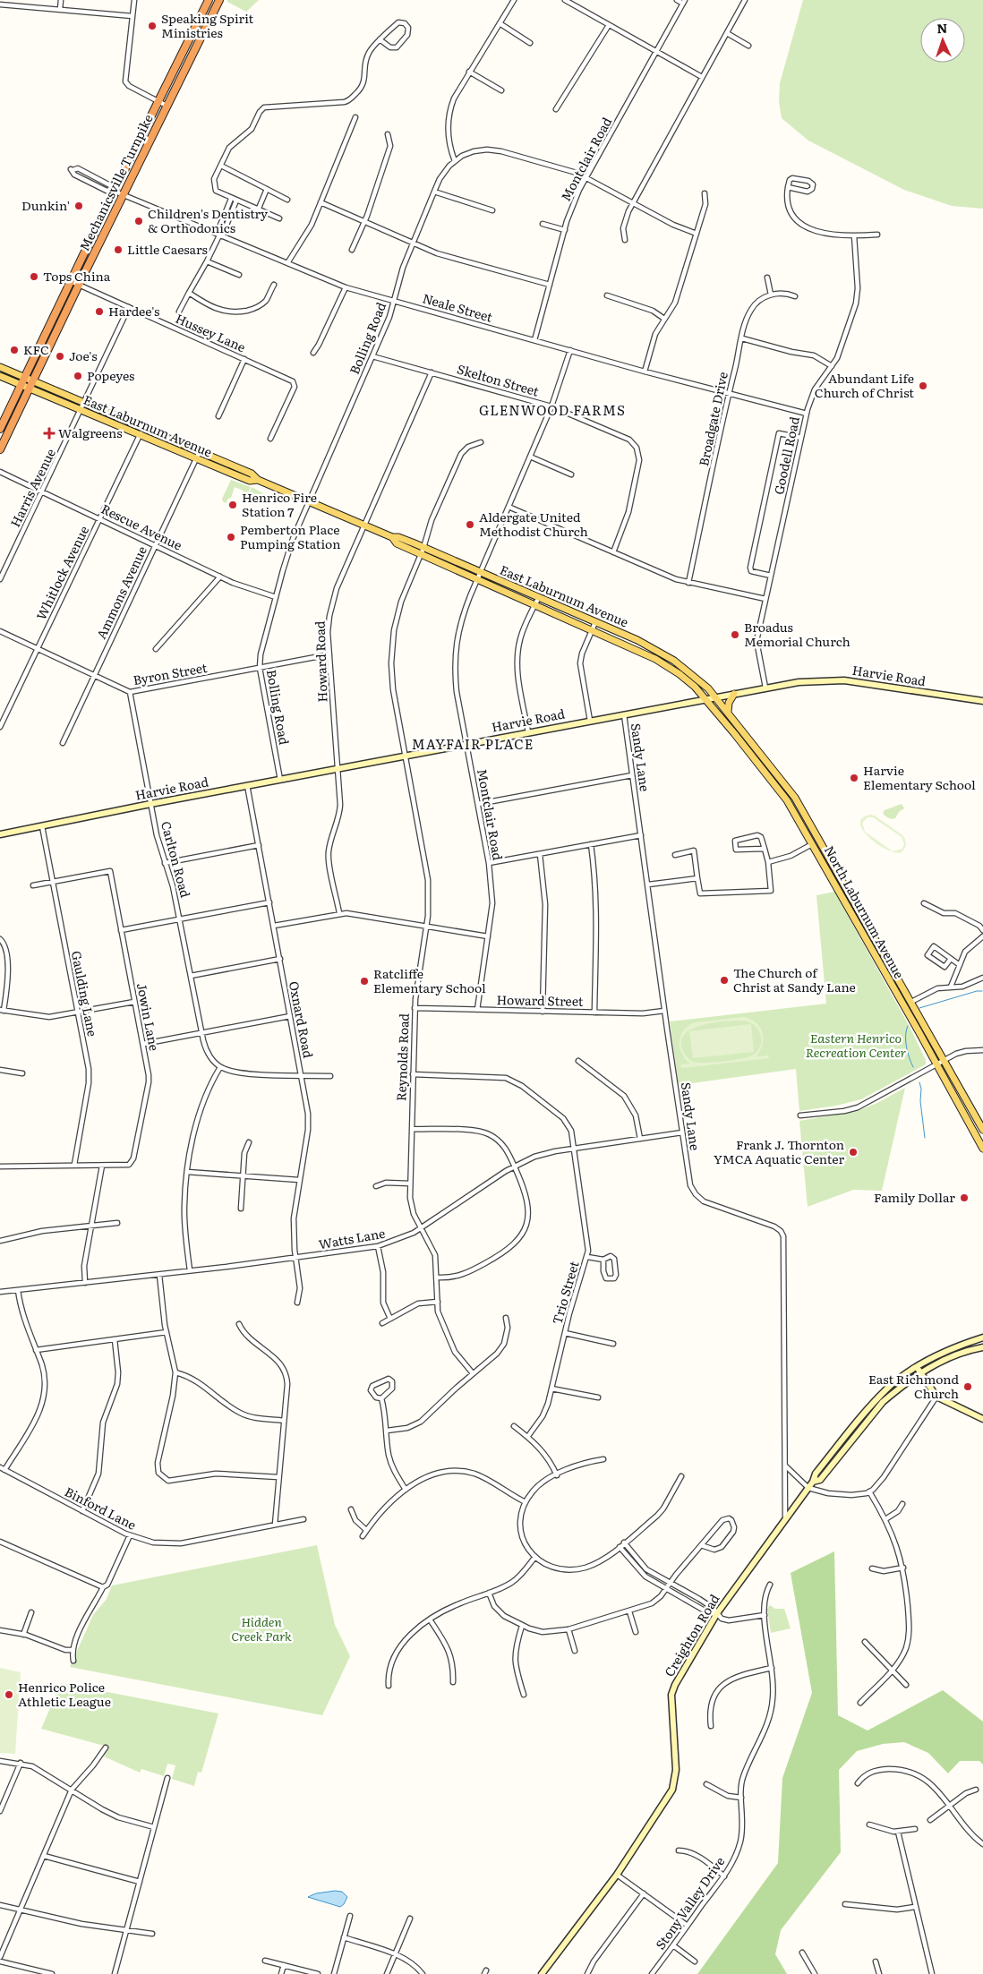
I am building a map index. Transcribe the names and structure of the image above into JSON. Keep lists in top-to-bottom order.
{
  "streets": {
    "highway": ["Mechanicsville Turnpike"],
    "main road": ["East Laburnum Avenue", "North Laburnum Avenue"],
    "street": [
      "Montclair Road",
      "Neale Street",
      "Hussey Lane",
      "Bolling Road",
      "Skelton Street",
      "Broadgate Drive",
      "Goodell Road",
      "Harris Avenue",
      "Rescue Avenue",
      "Whitlock Avenue",
      "Ammons Avenue",
      "Howard Road",
      "Byron Street",
      "Harvie Road",
      "Sandy Lane",
      "Carlton Road",
      "Gaulding Lane",
      "Howard Street",
      "Jowin Lane",
      "Oxnard Road",
      "Reynolds Road",
      "Watts Lane",
      "Trio Street",
      "Binford Lane",
      "Creighton Road",
      "Stony Valley Drive"
    ]
  },
  "crossings": [
    ["Montclair Road", "Neale Street"],
    ["Montclair Road", "Bolling Road"],
    ["Montclair Road", "Skelton Street"],
    ["Montclair Road", "East Laburnum Avenue"],
    ["Montclair Road", "Harvie Road"],
    ["Montclair Road", "Howard Street"],
    ["Mechanicsville Turnpike", "Neale Street"],
    ["Mechanicsville Turnpike", "Hussey Lane"],
    ["Mechanicsville Turnpike", "East Laburnum Avenue"],
    ["Neale Street", "Bolling Road"],
    ["Neale Street", "Broadgate Drive"],
    ["Neale Street", "Goodell Road"],
    ["Hussey Lane", "Harris Avenue"],
    ["Bolling Road", "Skelton Street"],
    ["Bolling Road", "East Laburnum Avenue"],
    ["Bolling Road", "Rescue Avenue"],
    ["Bolling Road", "Byron Street"],
    ["Bolling Road", "Harvie Road"],
    ["Skelton Street", "Howard Road"],
    ["East Laburnum Avenue", "Harris Avenue"],
    ["East Laburnum Avenue", "Whitlock Avenue"],
    ["East Laburnum Avenue", "Ammons Avenue"],
    ["East Laburnum Avenue", "Howard Road"],
    ["East Laburnum Avenue", "Harvie Road"],
    ["East Laburnum Avenue", "North Laburnum Avenue"],
    ["East Laburnum Avenue", "Reynolds Road"],
    ["Goodell Road", "Harvie Road"],
    ["Harris Avenue", "Rescue Avenue"],
    ["Rescue Avenue", "Whitlock Avenue"],
    ["Rescue Avenue", "Ammons Avenue"],
    ["Whitlock Avenue", "Byron Street"],
    ["Ammons Avenue", "Byron Street"],
    ["Howard Road", "Byron Street"],
    ["Howard Road", "Harvie Road"],
    ["Byron Street", "Carlton Road"],
    ["Harvie Road", "Sandy Lane"],
    ["Harvie Road", "Carlton Road"],
    ["Harvie Road", "North Laburnum Avenue"],
    ["Harvie Road", "Gaulding Lane"],
    ["Harvie Road", "Oxnard Road"],
    ["Harvie Road", "Reynolds Road"],
    ["Sandy Lane", "Howard Street"],
    ["Sandy Lane", "Watts Lane"],
    ["Sandy Lane", "Creighton Road"],
    ["Gaulding Lane", "Jowin Lane"],
    ["Howard Street", "Reynolds Road"],
    ["Oxnard Road", "Watts Lane"],
    ["Reynolds Road", "Watts Lane"],
    ["Reynolds Road", "Trio Street"],
    ["Watts Lane", "Trio Street"]
  ],
  "districts": ["GLENWOOD FARMS", "MAYFAIR PLACE"],
  "parks": ["Eastern Henrico Recreation Center", "Hidden Creek Park"],
  "places": {
    "other": [
      "Speaking Spirit Ministries",
      "Dunkin'",
      "Children's Dentistry & Orthodonics",
      "Little Caesars",
      "Tops China",
      "Hardee's",
      "KFC",
      "Joe's",
      "Popeyes",
      "Abundant Life Church of Christ",
      "Henrico Fire Station 7",
      "Aldergate United Methodist Church",
      "Pemberton Place Pumping Station",
      "Broadus Memorial Church",
      "Harvie Elementary School",
      "The Church of Christ at Sandy Lane",
      "Ratcliffe Elementary School",
      "Frank J. Thornton YMCA Aquatic Center",
      "Family Dollar",
      "East Richmond Church",
      "Henrico Police Athletic League"
    ],
    "health": ["Walgreens"]
  },
  "north": "top"
}
